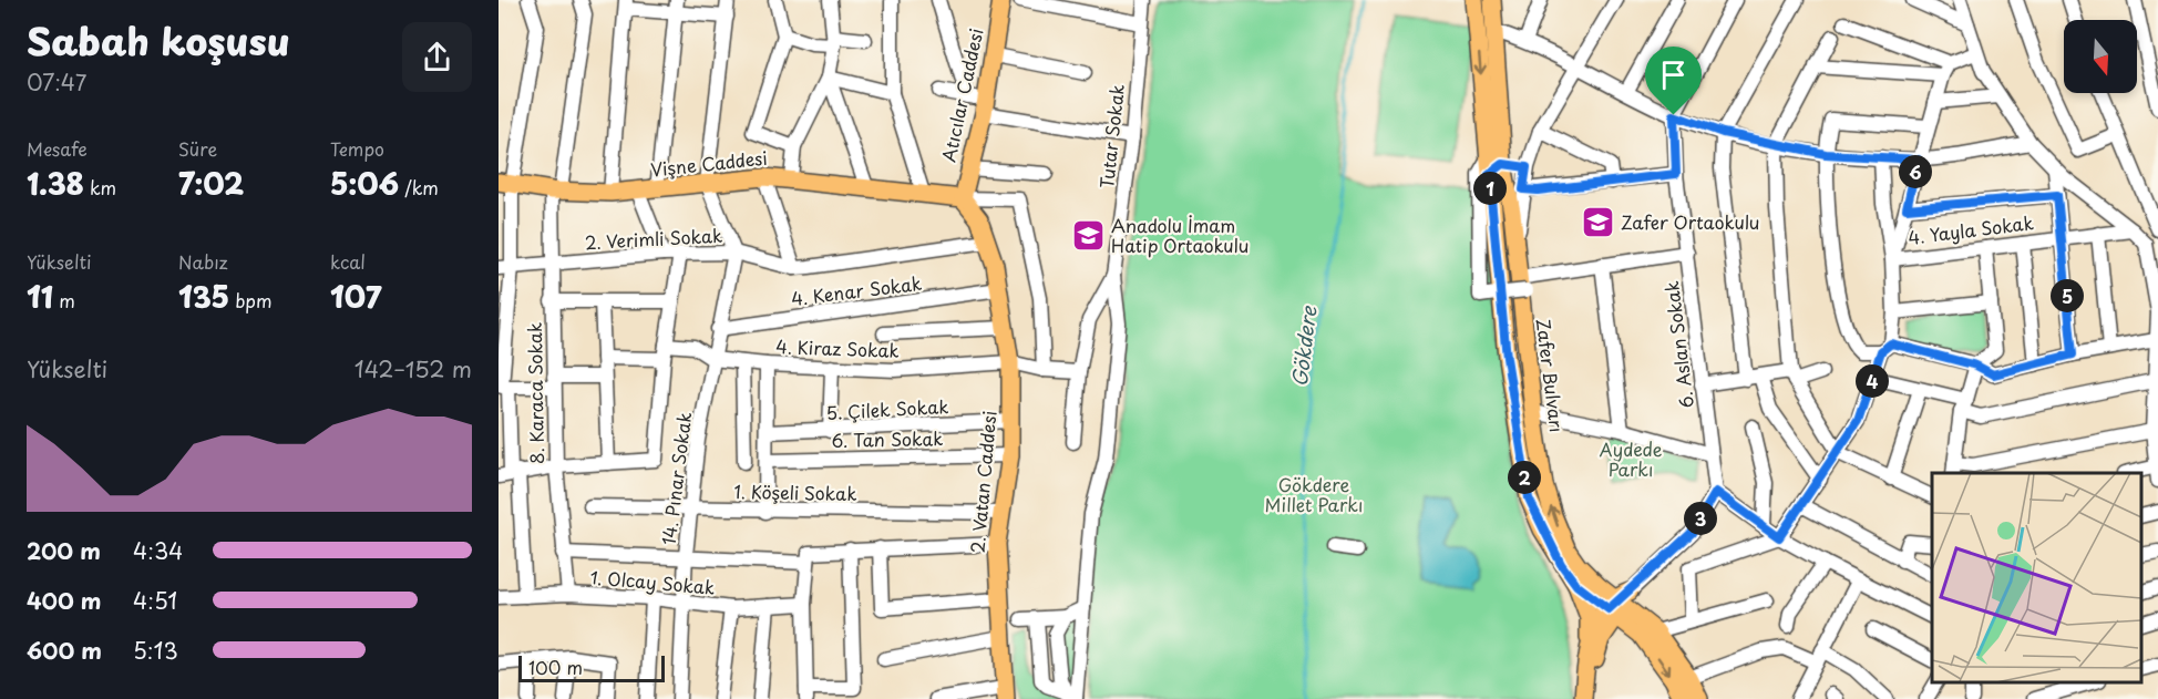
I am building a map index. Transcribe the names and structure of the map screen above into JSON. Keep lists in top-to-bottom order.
{
  "streets": {
    "main road": [
      "Atıcılar Caddesi",
      "Vişne Caddesi",
      "Zafer Bulvarı",
      "2. Vatan Caddesi"
    ],
    "street": [
      "Tutar Sokak",
      "4. Yayla Sokak",
      "2. Verimli Sokak",
      "4. Kenar Sokak",
      "6. Aslan Sokak",
      "4. Kiraz Sokak",
      "8. Karaca Sokak",
      "5. Çilek Sokak",
      "6. Tan Sokak",
      "14. Pınar Sokak",
      "1. Köşeli Sokak",
      "1. Olcay Sokak"
    ]
  },
  "crossings": [
    ["Atıcılar Caddesi", "Vişne Caddesi"],
    ["Atıcılar Caddesi", "2. Vatan Caddesi"],
    ["Vişne Caddesi", "8. Karaca Sokak"],
    ["Vişne Caddesi", "2. Vatan Caddesi"],
    ["2. Verimli Sokak", "8. Karaca Sokak"],
    ["2. Verimli Sokak", "14. Pınar Sokak"],
    ["4. Kenar Sokak", "14. Pınar Sokak"],
    ["4. Kenar Sokak", "2. Vatan Caddesi"],
    ["4. Kiraz Sokak", "14. Pınar Sokak"],
    ["4. Kiraz Sokak", "2. Vatan Caddesi"],
    ["8. Karaca Sokak", "1. Olcay Sokak"],
    ["5. Çilek Sokak", "2. Vatan Caddesi"],
    ["6. Tan Sokak", "2. Vatan Caddesi"],
    ["14. Pınar Sokak", "1. Köşeli Sokak"],
    ["14. Pınar Sokak", "1. Olcay Sokak"],
    ["2. Vatan Caddesi", "1. Köşeli Sokak"]
  ],
  "water": ["Gökdere"],
  "parks": ["Aydede Parkı", "Gökdere Millet Parkı"],
  "places": {
    "school or university": ["Zafer Ortaokulu", "Anadolu İmam Hatip Ortaokulu"]
  },
  "scale_bar": "100 m",
  "north": "bottom",
  "page": {
    "heading": ["Sabah koşusu", "07:47"],
    "stats": [
      ["Mesafe", "1.38 km"],
      ["Süre", "7:02"],
      ["Tempo", "5:06 /km"],
      ["Yükselti", "11 m"],
      ["Nabız", "135 bpm"],
      ["kcal", "107"]
    ],
    "pins": [
      "6",
      "1",
      "5",
      "4",
      "2",
      "3"
    ],
    "chart": ["Yükselti", "142–152 m"],
    "list": [
      {
        "name": "200 m",
        "note": "4:34"
      },
      {
        "name": "400 m",
        "note": "4:51"
      },
      {
        "name": "600 m",
        "note": "5:13"
      }
    ],
    "scale": "100 m"
  }
}
